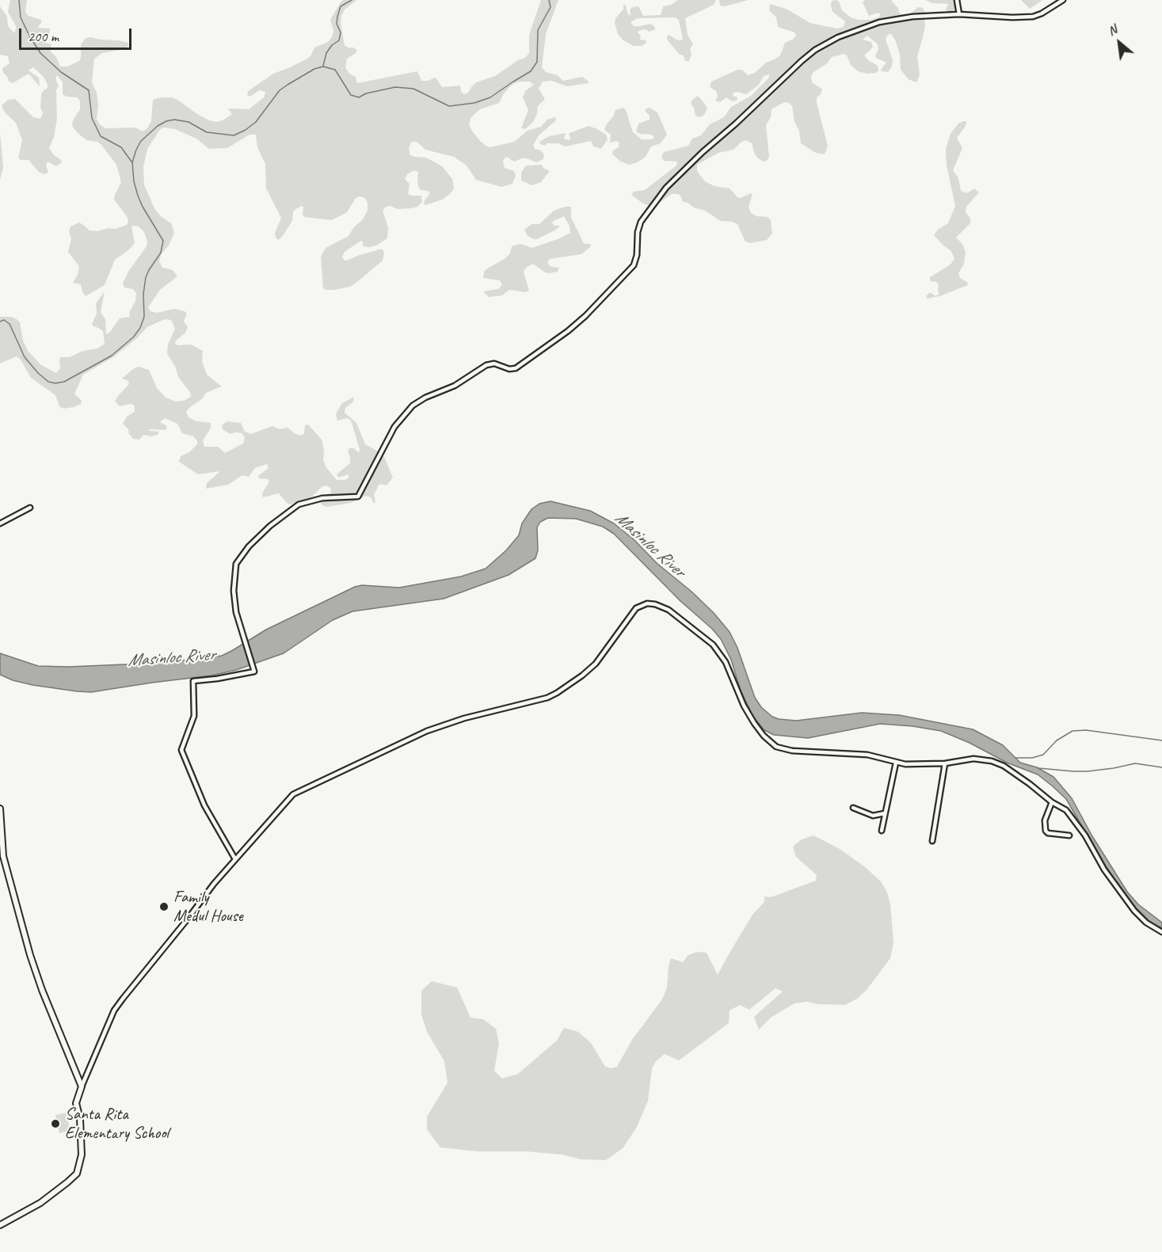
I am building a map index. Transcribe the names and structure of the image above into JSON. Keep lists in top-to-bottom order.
{
  "water": ["Masinloc River"],
  "places": ["Family Medul House", "Santa Rita Elementary School"],
  "scale_bar": "200 m",
  "north": "top left"
}
